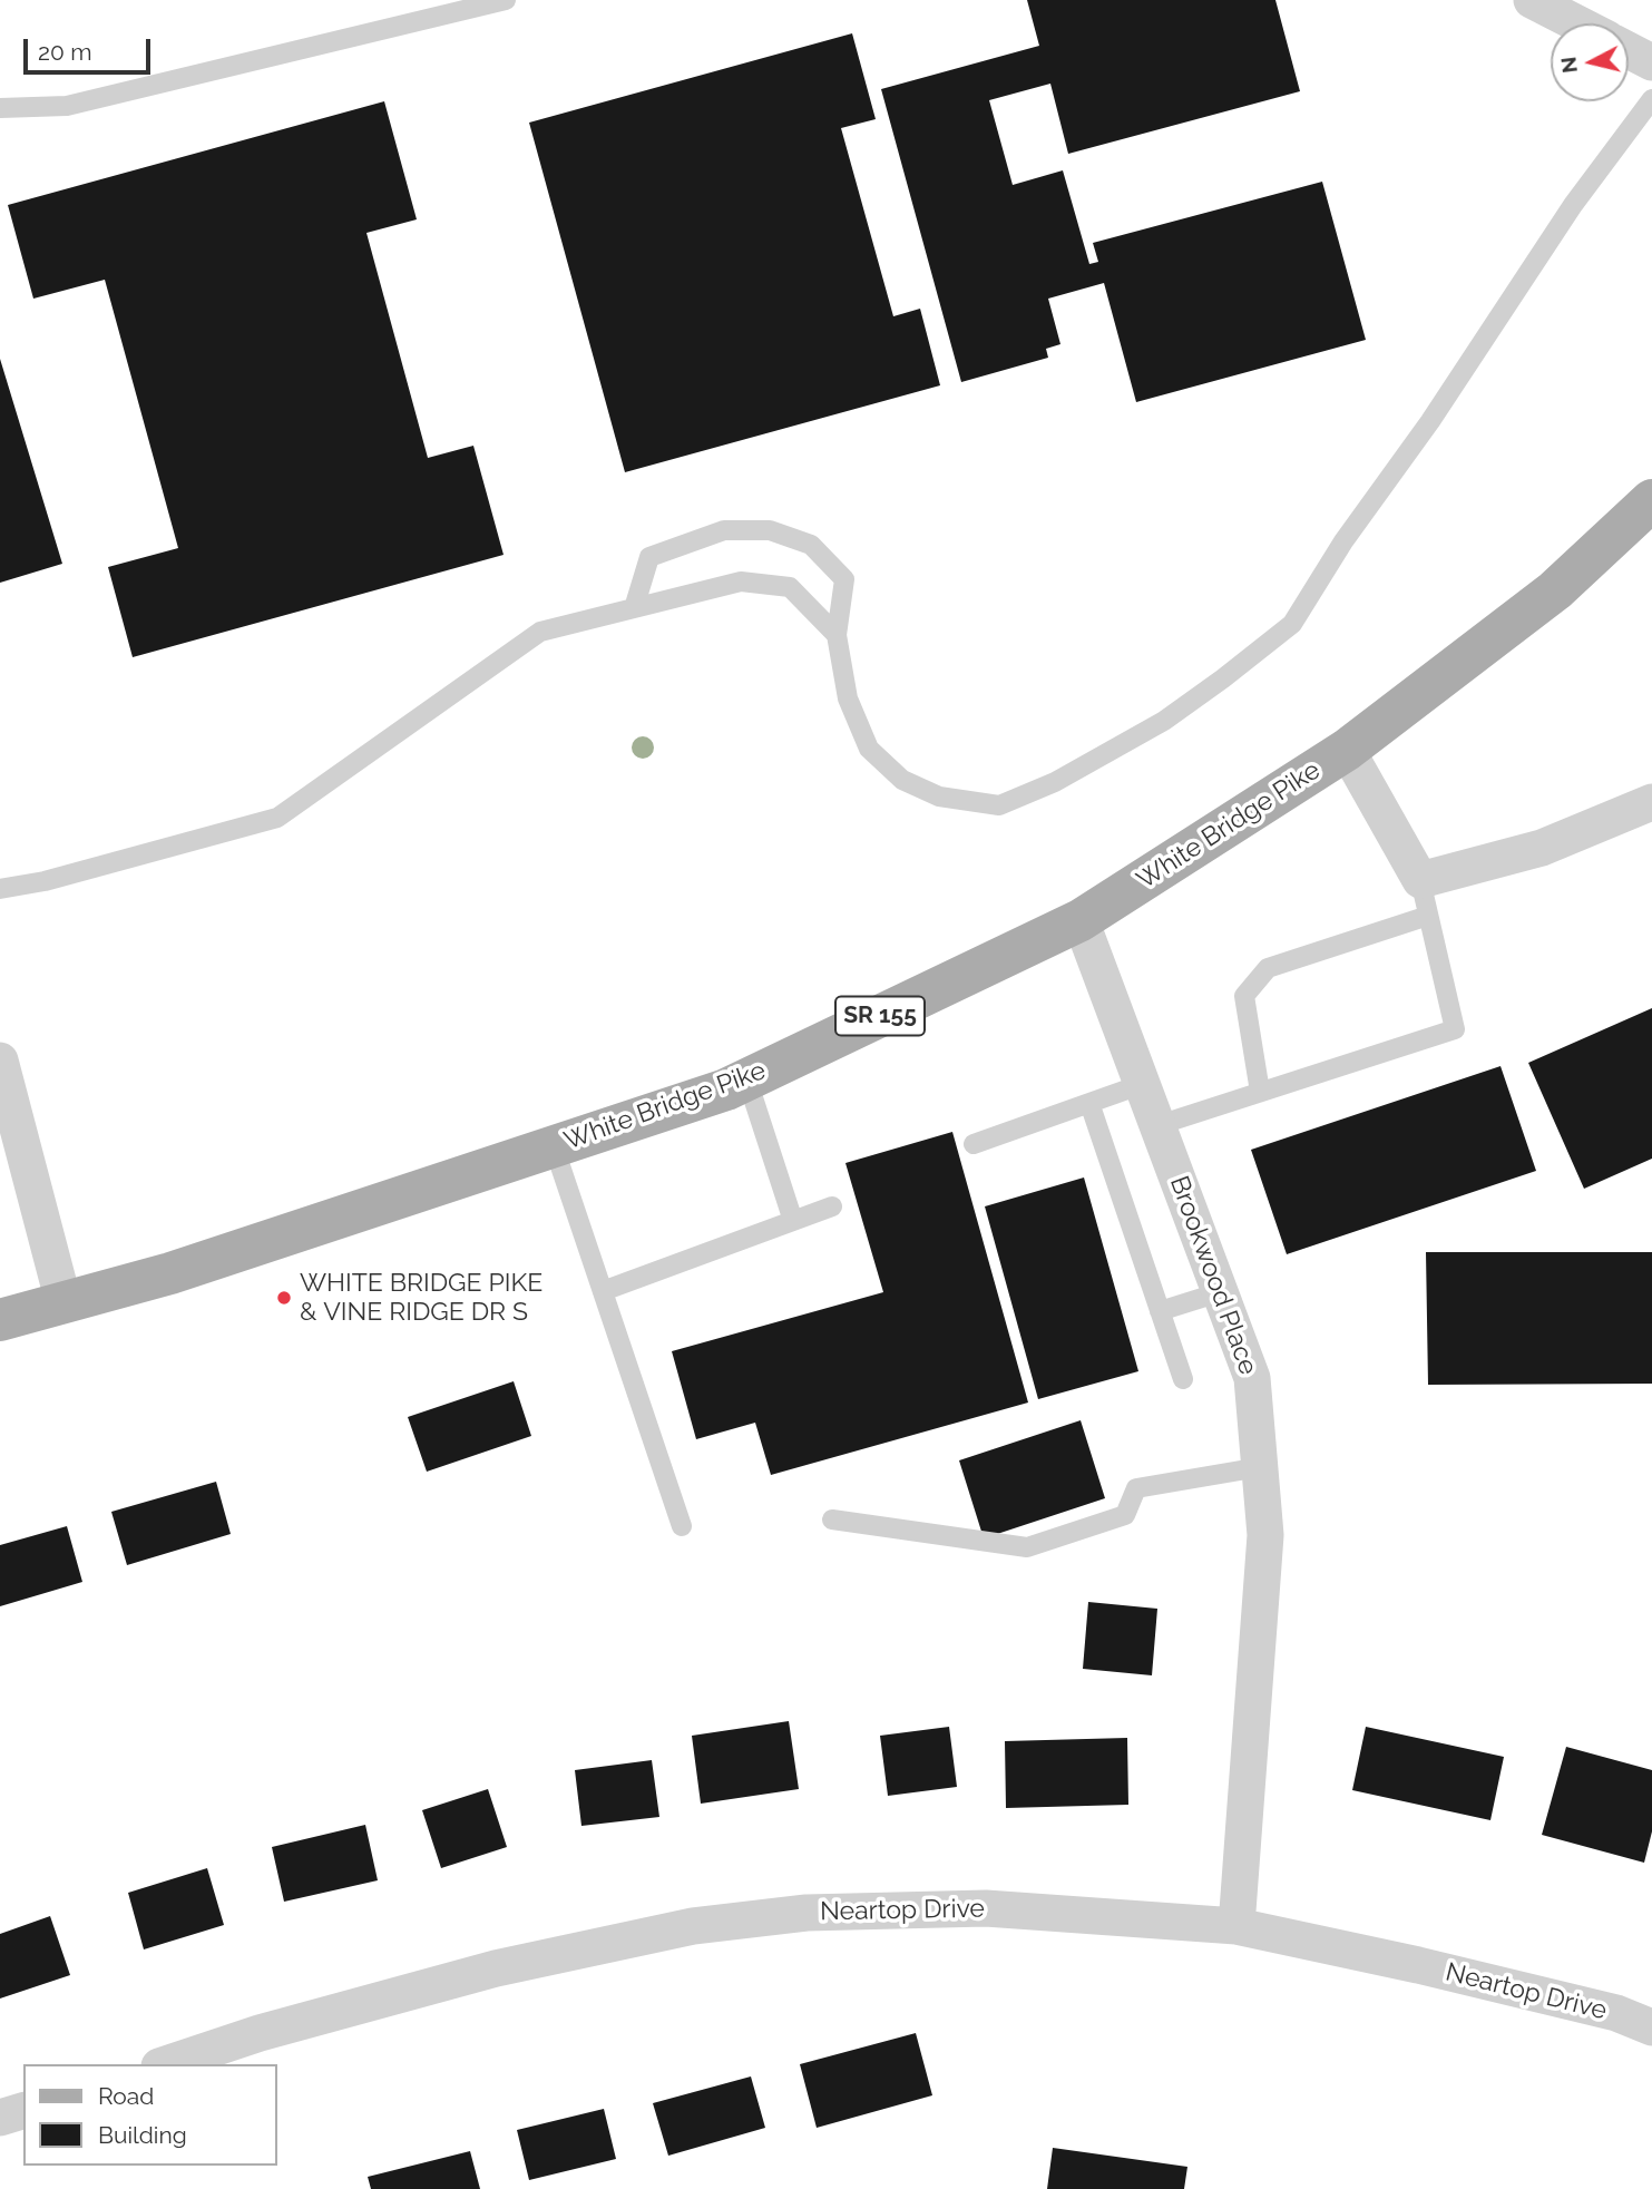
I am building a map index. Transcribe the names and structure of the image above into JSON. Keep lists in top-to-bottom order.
{
  "streets": {
    "main road": ["White Bridge Pike", "SR 155"],
    "street": ["Brookwood Place", "Neartop Drive"]
  },
  "crossings": [
    ["White Bridge Pike", "Brookwood Place"],
    ["Brookwood Place", "Neartop Drive"]
  ],
  "places": ["WHITE BRIDGE PIKE & VINE RIDGE DR S"],
  "legend": ["Road", "Building"],
  "scale_bar": "20 m",
  "north": "left"
}
